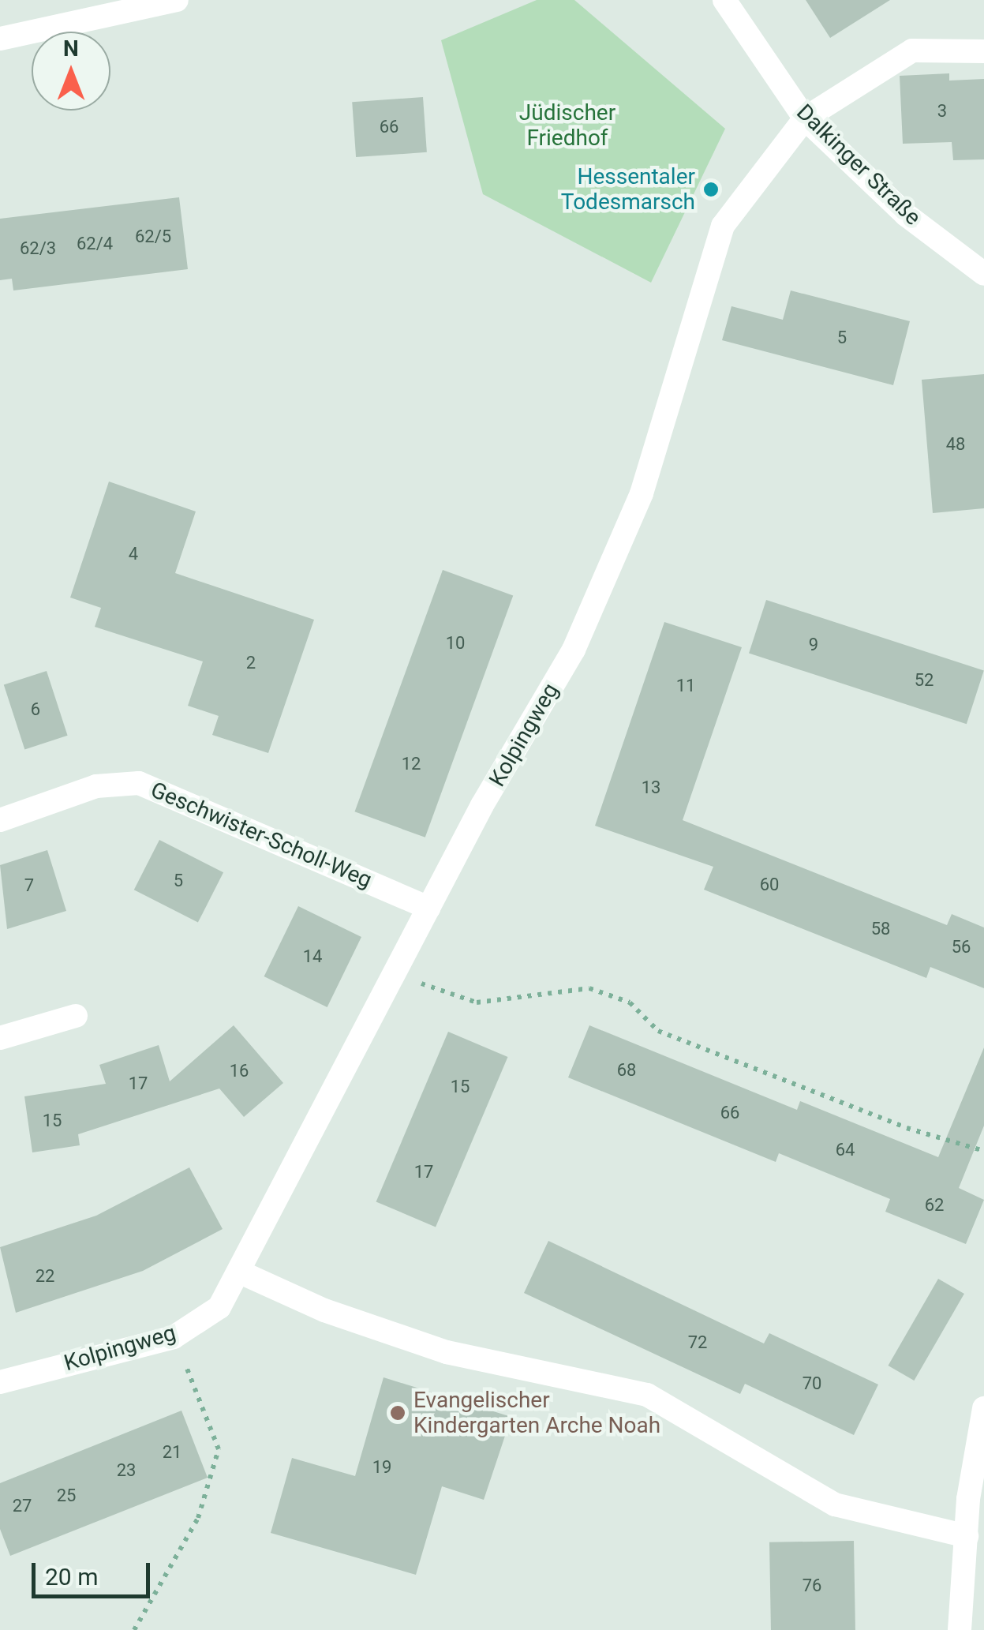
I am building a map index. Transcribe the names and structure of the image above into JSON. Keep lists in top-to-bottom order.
{
  "streets": {
    "street": ["Dalkinger Straße", "Kolpingweg", "Geschwister-Scholl-Weg"]
  },
  "crossings": [
    ["Dalkinger Straße", "Kolpingweg"],
    ["Kolpingweg", "Geschwister-Scholl-Weg"]
  ],
  "parks": ["Jüdischer Friedhof"],
  "places": ["Hessentaler Todesmarsch", "Evangelischer Kindergarten Arche Noah"],
  "house_numbers": [
    "3",
    "66",
    "62/5",
    "62/4",
    "62/3",
    "5",
    "48",
    "4",
    "10",
    "9",
    "2",
    "52",
    "11",
    "6",
    "12",
    "13",
    "5",
    "60",
    "7",
    "58",
    "56",
    "14",
    "68",
    "16",
    "17",
    "15",
    "66",
    "15",
    "64",
    "17",
    "62",
    "22",
    "72",
    "70",
    "21",
    "19",
    "23",
    "25",
    "27",
    "76"
  ],
  "scale_bar": "20 m",
  "north": "top"
}
